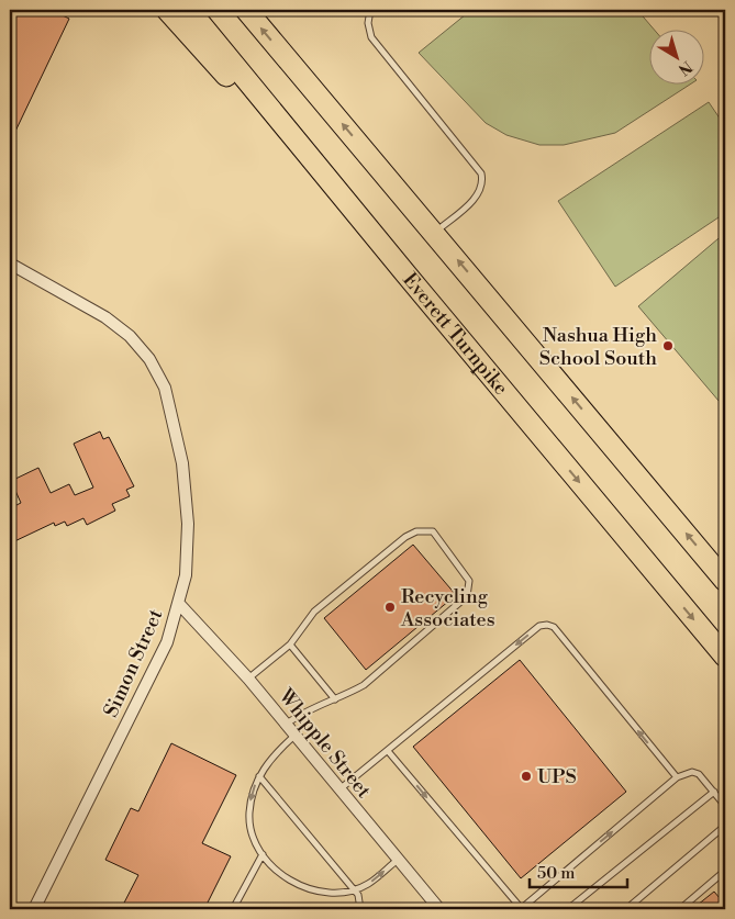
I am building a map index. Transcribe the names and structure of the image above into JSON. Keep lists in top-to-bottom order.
{
  "streets": {
    "highway": ["Everett Turnpike"],
    "street": ["Simon Street", "Whipple Street"]
  },
  "crossings": [
    ["Simon Street", "Whipple Street"]
  ],
  "places": ["Nashua High School South", "Recycling Associates", "UPS"],
  "scale_bar": "50 m",
  "north": "bottom right"
}
